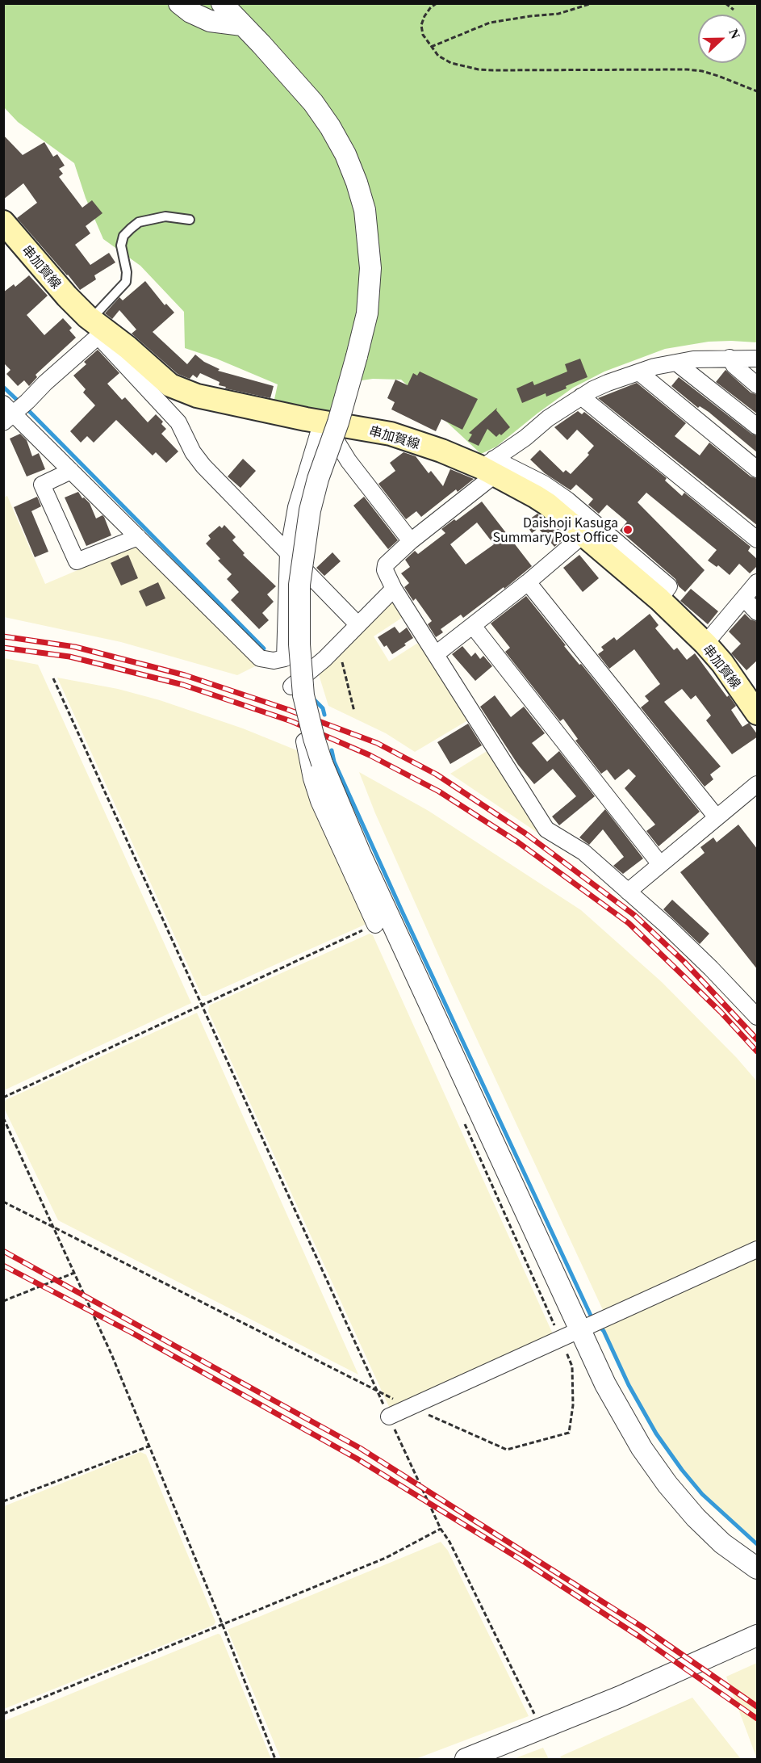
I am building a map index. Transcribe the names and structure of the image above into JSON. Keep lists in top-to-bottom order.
{
  "streets": {
    "main road": ["串加賀線"]
  },
  "places": ["Daishoji Kasuga Summary Post Office"],
  "north": "right"
}
